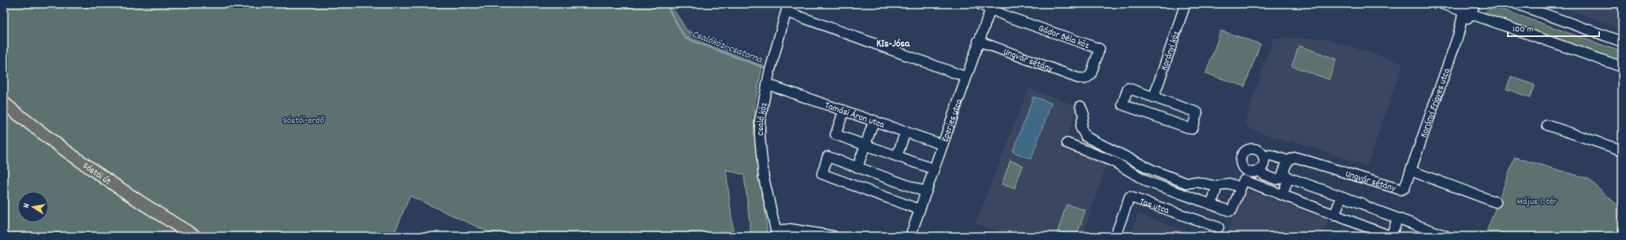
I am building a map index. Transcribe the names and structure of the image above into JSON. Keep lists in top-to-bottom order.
{
  "streets": {
    "main road": ["Sóstói út"],
    "street": [
      "Gádor Béla köz",
      "Korányi köz",
      "Ungvár sétány",
      "Korányi Frigyes utca",
      "Tamási Áron utca",
      "Csaló köz",
      "Eperjes utca",
      "Tas utca"
    ]
  },
  "crossings": [
    ["Gádor Béla köz", "Ungvár sétány"],
    ["Gádor Béla köz", "Eperjes utca"],
    ["Ungvár sétány", "Korányi Frigyes utca"],
    ["Ungvár sétány", "Eperjes utca"],
    ["Tamási Áron utca", "Csaló köz"],
    ["Tamási Áron utca", "Eperjes utca"]
  ],
  "districts": ["KIs-Jósa"],
  "water": ["Csalóközi-csatorna"],
  "parks": ["Sóstói-erdő", "Május 1. tér"],
  "scale_bar": "100 m",
  "north": "left"
}
